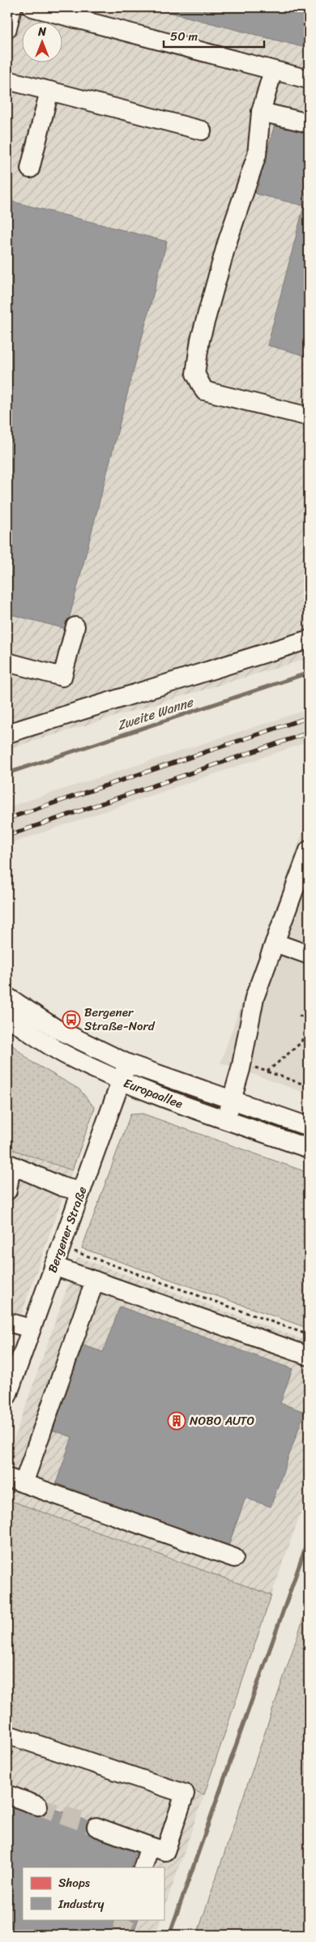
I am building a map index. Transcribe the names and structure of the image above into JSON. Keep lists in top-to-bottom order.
{
  "streets": {
    "street": ["Europaallee", "Bergener Straße"]
  },
  "crossings": [
    ["Europaallee", "Bergener Straße"]
  ],
  "water": ["Zweite Wanne"],
  "places": {
    "bus stop": ["Bergener Straße-Nord"],
    "building": ["NOBO AUTO"]
  },
  "legend": ["Shops", "Industry"],
  "scale_bar": "50 m",
  "north": "top"
}
